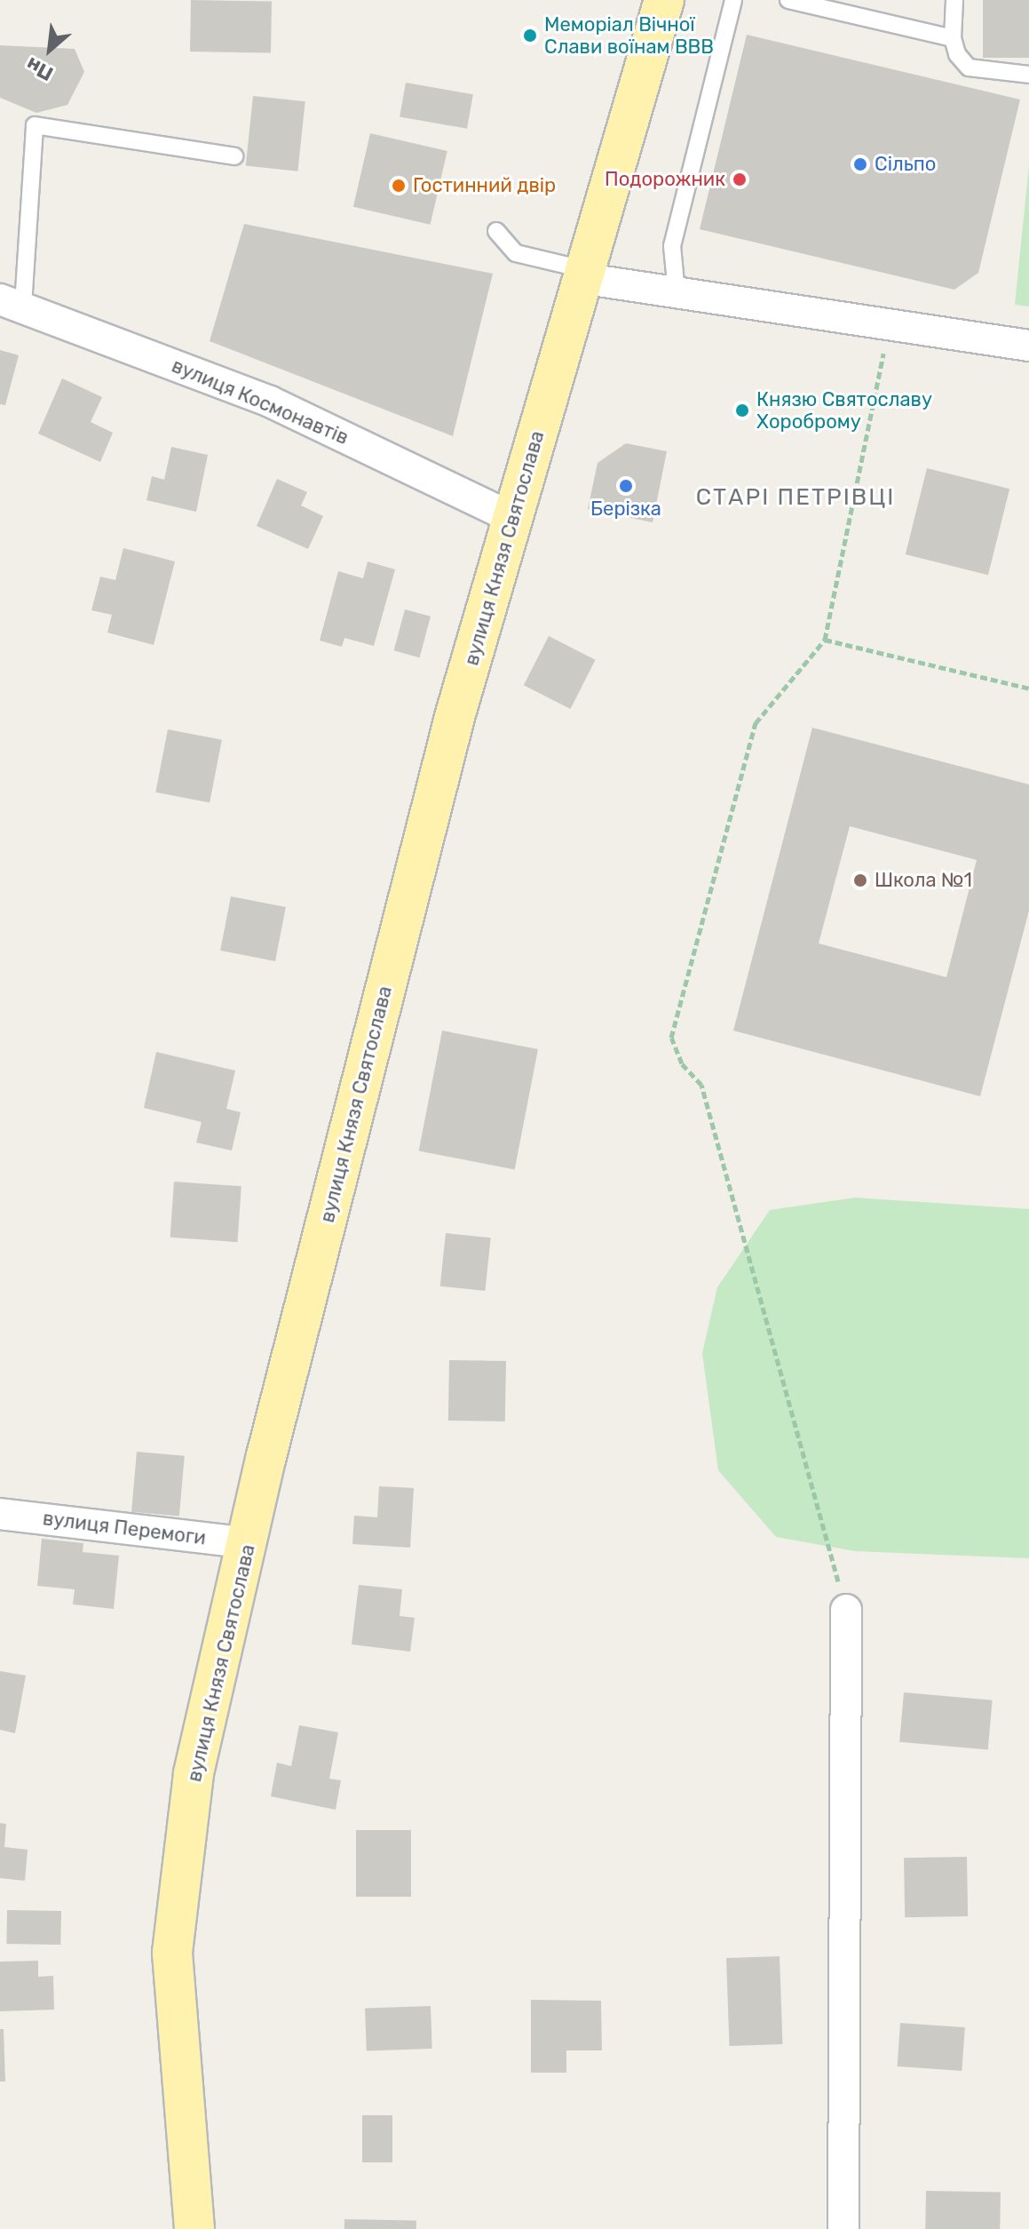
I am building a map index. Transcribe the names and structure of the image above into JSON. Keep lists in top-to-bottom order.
{
  "streets": {
    "main road": ["вулиця Князя Святослава"],
    "street": ["вулиця Космонавтів", "вулиця Перемоги"]
  },
  "crossings": [
    ["вулиця Космонавтів", "вулиця Князя Святослава"],
    ["вулиця Князя Святослава", "вулиця Перемоги"]
  ],
  "districts": ["СТАРІ ПЕТРІВЦІ"],
  "places": [
    "Меморіал Вічної Слави воїнам ВВВ",
    "Сільпо",
    "Подорожник",
    "Гостинний двір",
    "Князю Святославу Хороброму",
    "Берізка",
    "Школа №1"
  ],
  "north": "bottom left"
}
